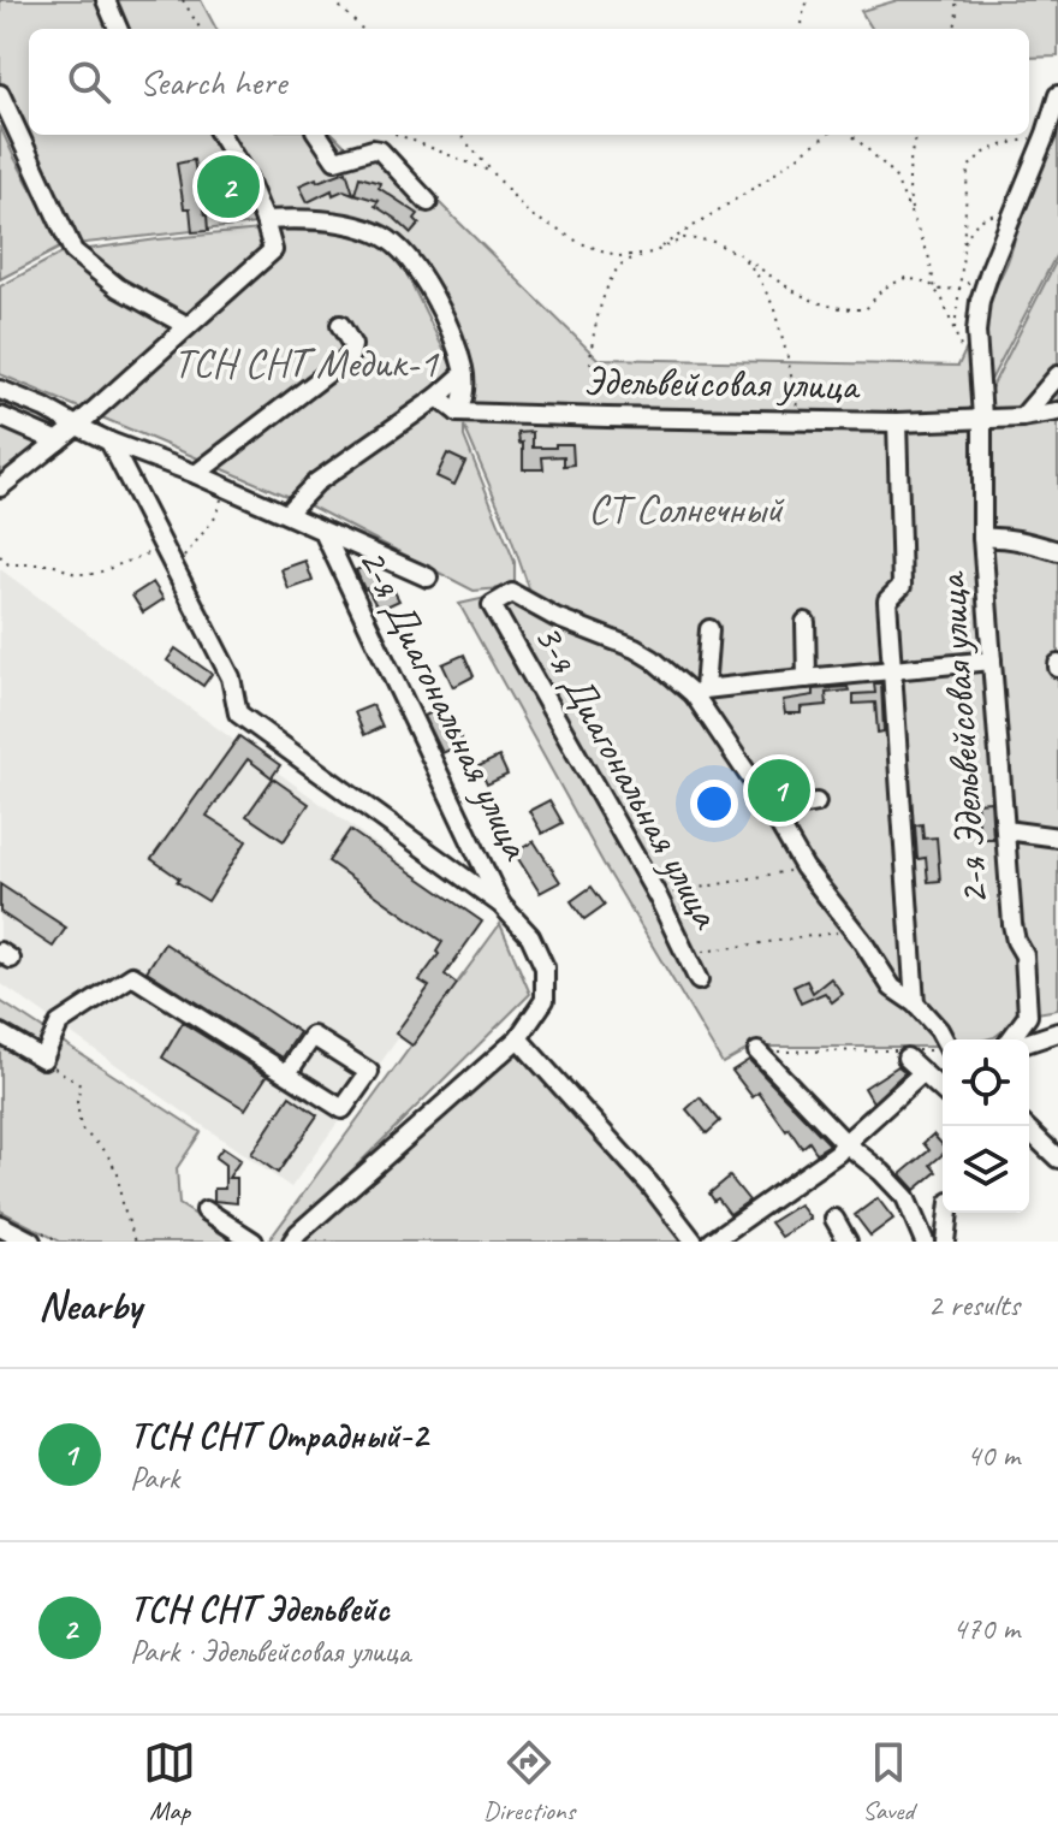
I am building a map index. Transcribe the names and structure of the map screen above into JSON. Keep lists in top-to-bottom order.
{
  "streets": {
    "street": [
      "Эдельвейсовая улица",
      "2-я Диагональная улица",
      "2-я Эдельвейсовая улица",
      "3-я Диагональная улица"
    ]
  },
  "crossings": [
    ["Эдельвейсовая улица", "2-я Эдельвейсовая улица"]
  ],
  "parks": ["ТСН СНТ Медик-1", "СТ Солнечный"],
  "page": {
    "search": "Search here",
    "pins": ["2", "1"],
    "heading": ["Nearby", "2 results"],
    "list": [
      {
        "mark": "1",
        "name": "ТСН СНТ Отрадный-2",
        "note": "Park",
        "value": "40 m"
      },
      {
        "mark": "2",
        "name": "ТСН СНТ Эдельвейс",
        "note": "Park · Эдельвейсовая улица",
        "value": "470 m"
      }
    ],
    "nav": ["Map", "Directions", "Saved"]
  }
}
